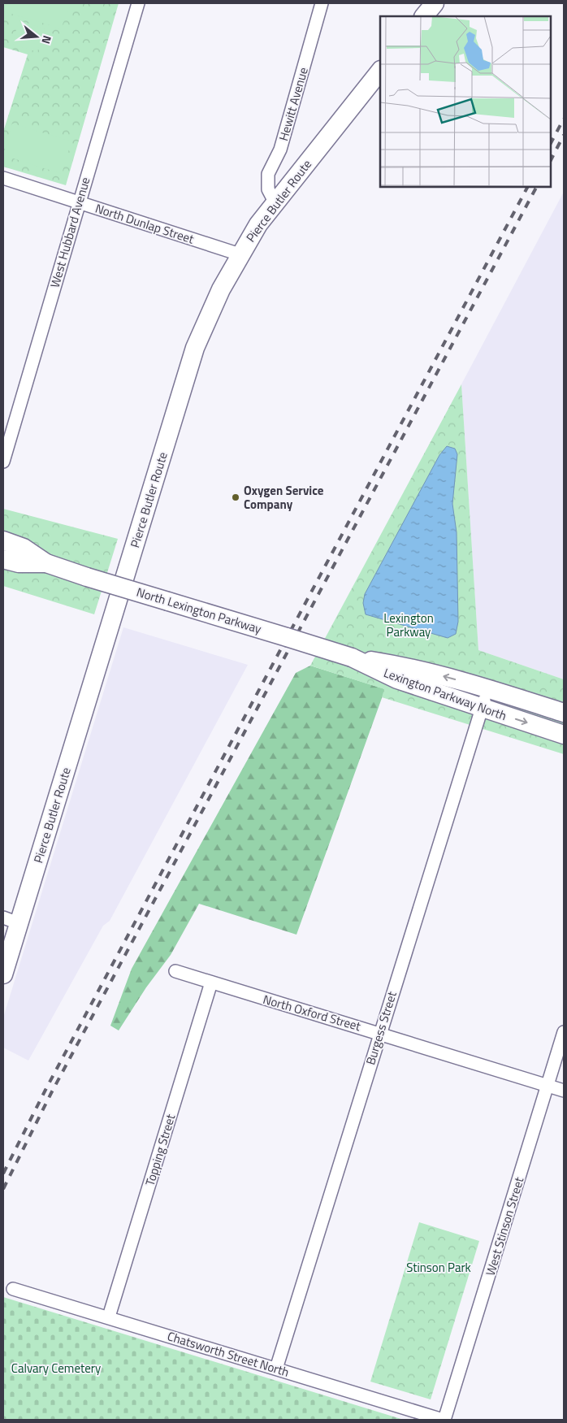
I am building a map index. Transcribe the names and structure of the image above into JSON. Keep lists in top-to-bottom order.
{
  "streets": {
    "main road": ["Pierce Butler Route", "North Lexington Parkway", "Lexington Parkway North"],
    "street": [
      "Hewitt Avenue",
      "North Dunlap Street",
      "West Hubbard Avenue",
      "North Oxford Street",
      "Burgess Street",
      "Topping Street",
      "West Stinson Street",
      "Chatsworth Street North"
    ]
  },
  "crossings": [
    ["Hewitt Avenue", "Pierce Butler Route"],
    ["Pierce Butler Route", "North Dunlap Street"],
    ["North Dunlap Street", "West Hubbard Avenue"],
    ["North Lexington Parkway", "Lexington Parkway North"],
    ["Lexington Parkway North", "Burgess Street"],
    ["North Oxford Street", "Burgess Street"],
    ["North Oxford Street", "Topping Street"],
    ["North Oxford Street", "West Stinson Street"],
    ["Burgess Street", "Chatsworth Street North"],
    ["Topping Street", "Chatsworth Street North"],
    ["West Stinson Street", "Chatsworth Street North"]
  ],
  "parks": ["Lexington Parkway", "Stinson Park", "Calvary Cemetery"],
  "places": ["Oxygen Service Company"],
  "north": "right"
}
